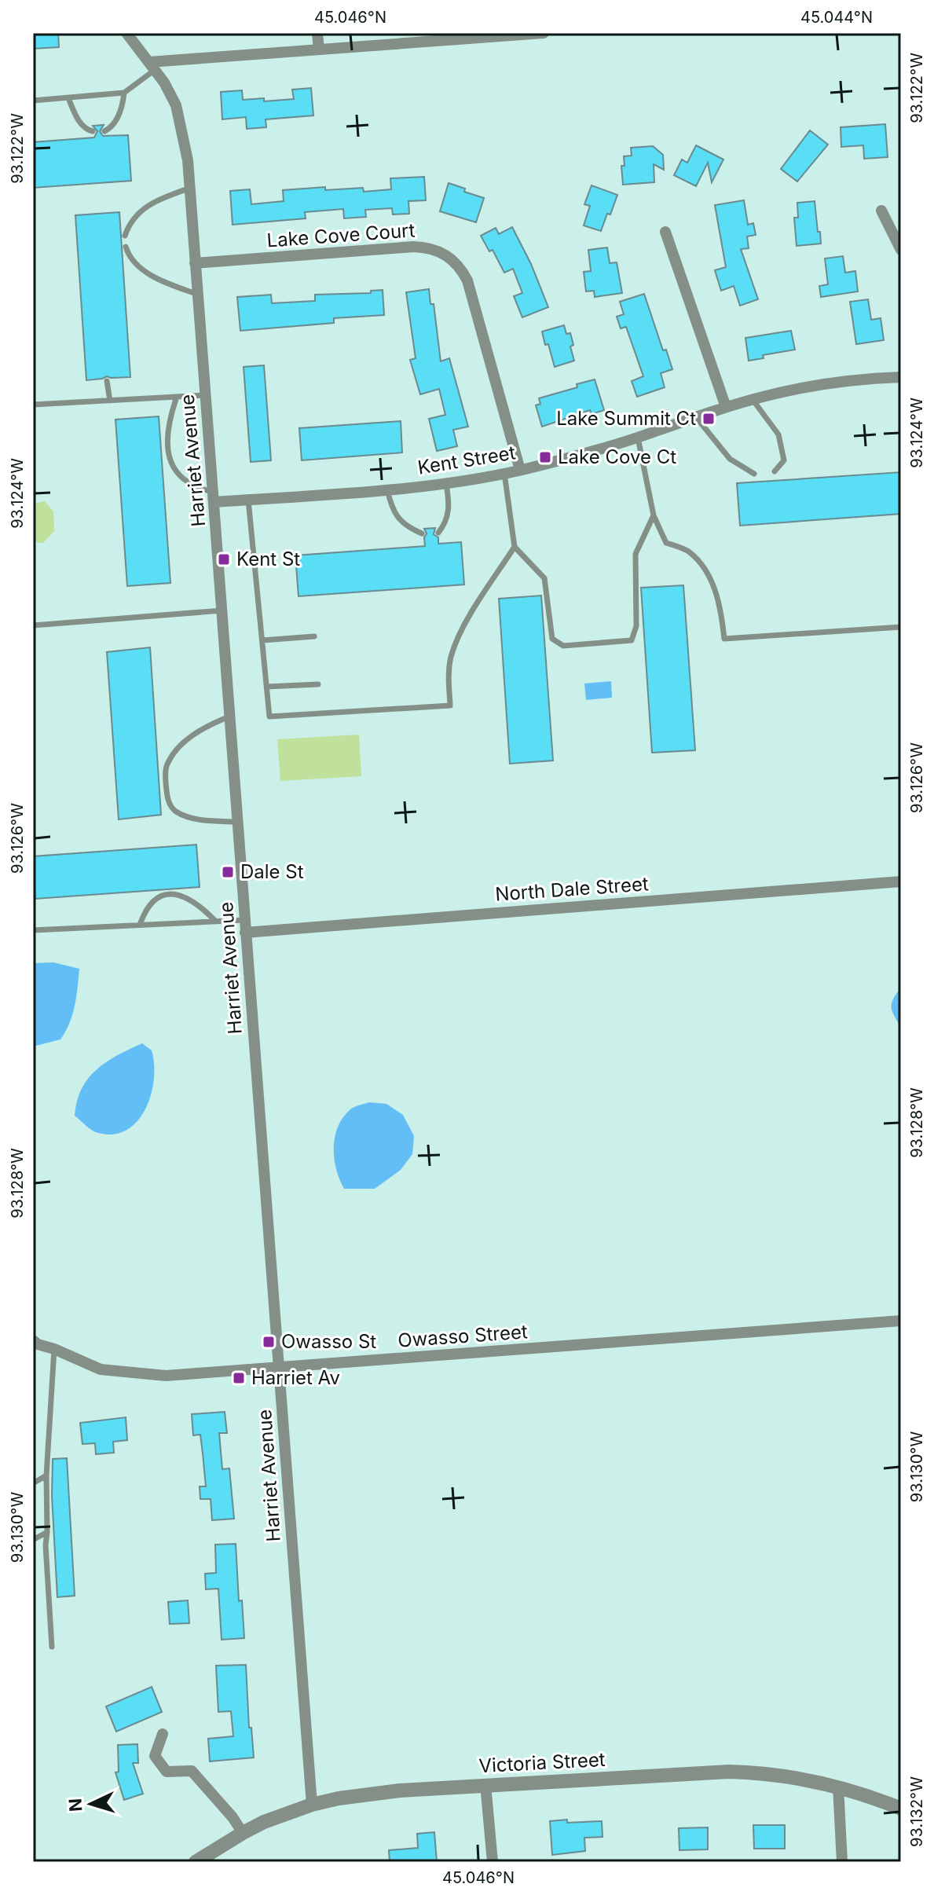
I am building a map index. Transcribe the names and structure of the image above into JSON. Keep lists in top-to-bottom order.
{
  "streets": {
    "street": [
      "Lake Cove Court",
      "Harriet Avenue",
      "Kent Street",
      "North Dale Street",
      "Owasso Street",
      "Victoria Street"
    ]
  },
  "crossings": [
    ["Lake Cove Court", "Harriet Avenue"],
    ["Lake Cove Court", "Kent Street"],
    ["Harriet Avenue", "Kent Street"],
    ["Harriet Avenue", "North Dale Street"],
    ["Harriet Avenue", "Owasso Street"],
    ["Harriet Avenue", "Victoria Street"]
  ],
  "places": {
    "transit": [
      "Lake Summit Ct",
      "Lake Cove Ct",
      "Kent St",
      "Dale St",
      "Owasso St",
      "Harriet Av"
    ]
  },
  "north": "left",
  "coordinates": [
    "45.046°N",
    "45.044°N",
    "93.122°W",
    "93.124°W",
    "93.126°W",
    "93.128°W",
    "93.130°W",
    "93.132°W"
  ]
}
